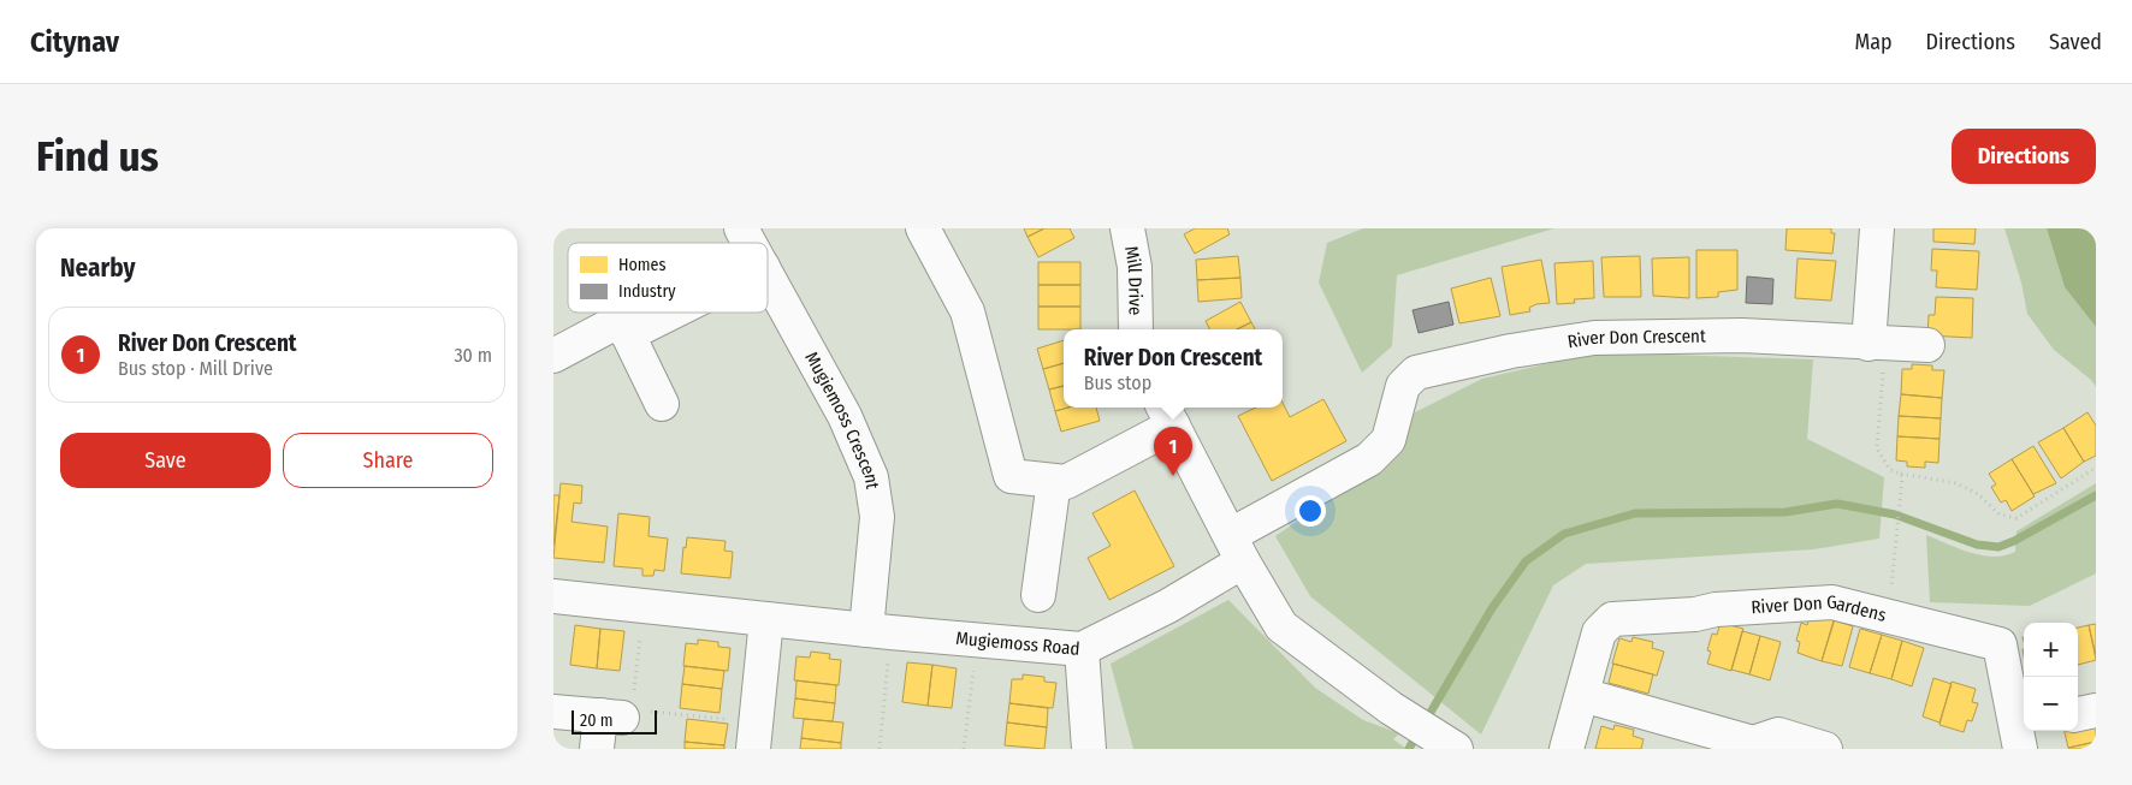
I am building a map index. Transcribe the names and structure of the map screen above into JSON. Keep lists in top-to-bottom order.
{
  "streets": {
    "street": [
      "Mill Drive",
      "River Don Crescent",
      "Mugiemoss Crescent",
      "River Don Gardens",
      "Mugiemoss Road"
    ]
  },
  "crossings": [
    ["River Don Crescent", "Mugiemoss Road"],
    ["Mugiemoss Crescent", "Mugiemoss Road"]
  ],
  "legend": ["Homes", "Industry"],
  "scale_bar": "20 m",
  "page": {
    "header": "Citynav",
    "nav": ["Map", "Directions", "Saved"],
    "buttons": [
      "Directions",
      ["Save", "Share"]
    ],
    "title": "Find us",
    "heading": "Nearby",
    "list": [
      {
        "mark": "1",
        "name": "River Don Crescent",
        "note": "Bus stop · Mill Drive",
        "value": "30 m"
      }
    ],
    "popup": ["River Don Crescent", "Bus stop"],
    "pins": "1",
    "map_buttons": ["+", "−"],
    "scale": "20 m"
  }
}
